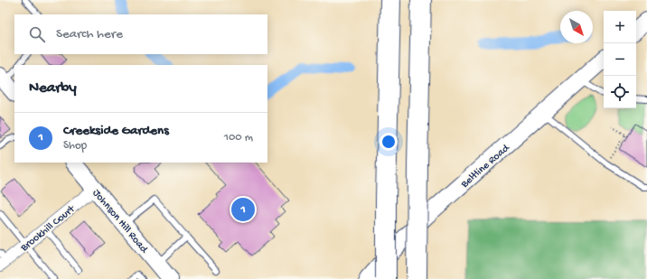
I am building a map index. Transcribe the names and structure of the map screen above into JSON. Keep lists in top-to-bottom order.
{
  "streets": {
    "main road": ["Beltline Road", "Johnson Hill Road"],
    "street": ["Brookhill Court"]
  },
  "crossings": [
    ["Johnson Hill Road", "Brookhill Court"]
  ],
  "north": "bottom right",
  "page": {
    "map_buttons": ["+", "−"],
    "search": "Search here",
    "heading": "Nearby",
    "list": [
      {
        "mark": "1",
        "name": "Creekside Gardens",
        "note": "Shop",
        "value": "100 m"
      }
    ],
    "pins": "1"
  }
}
